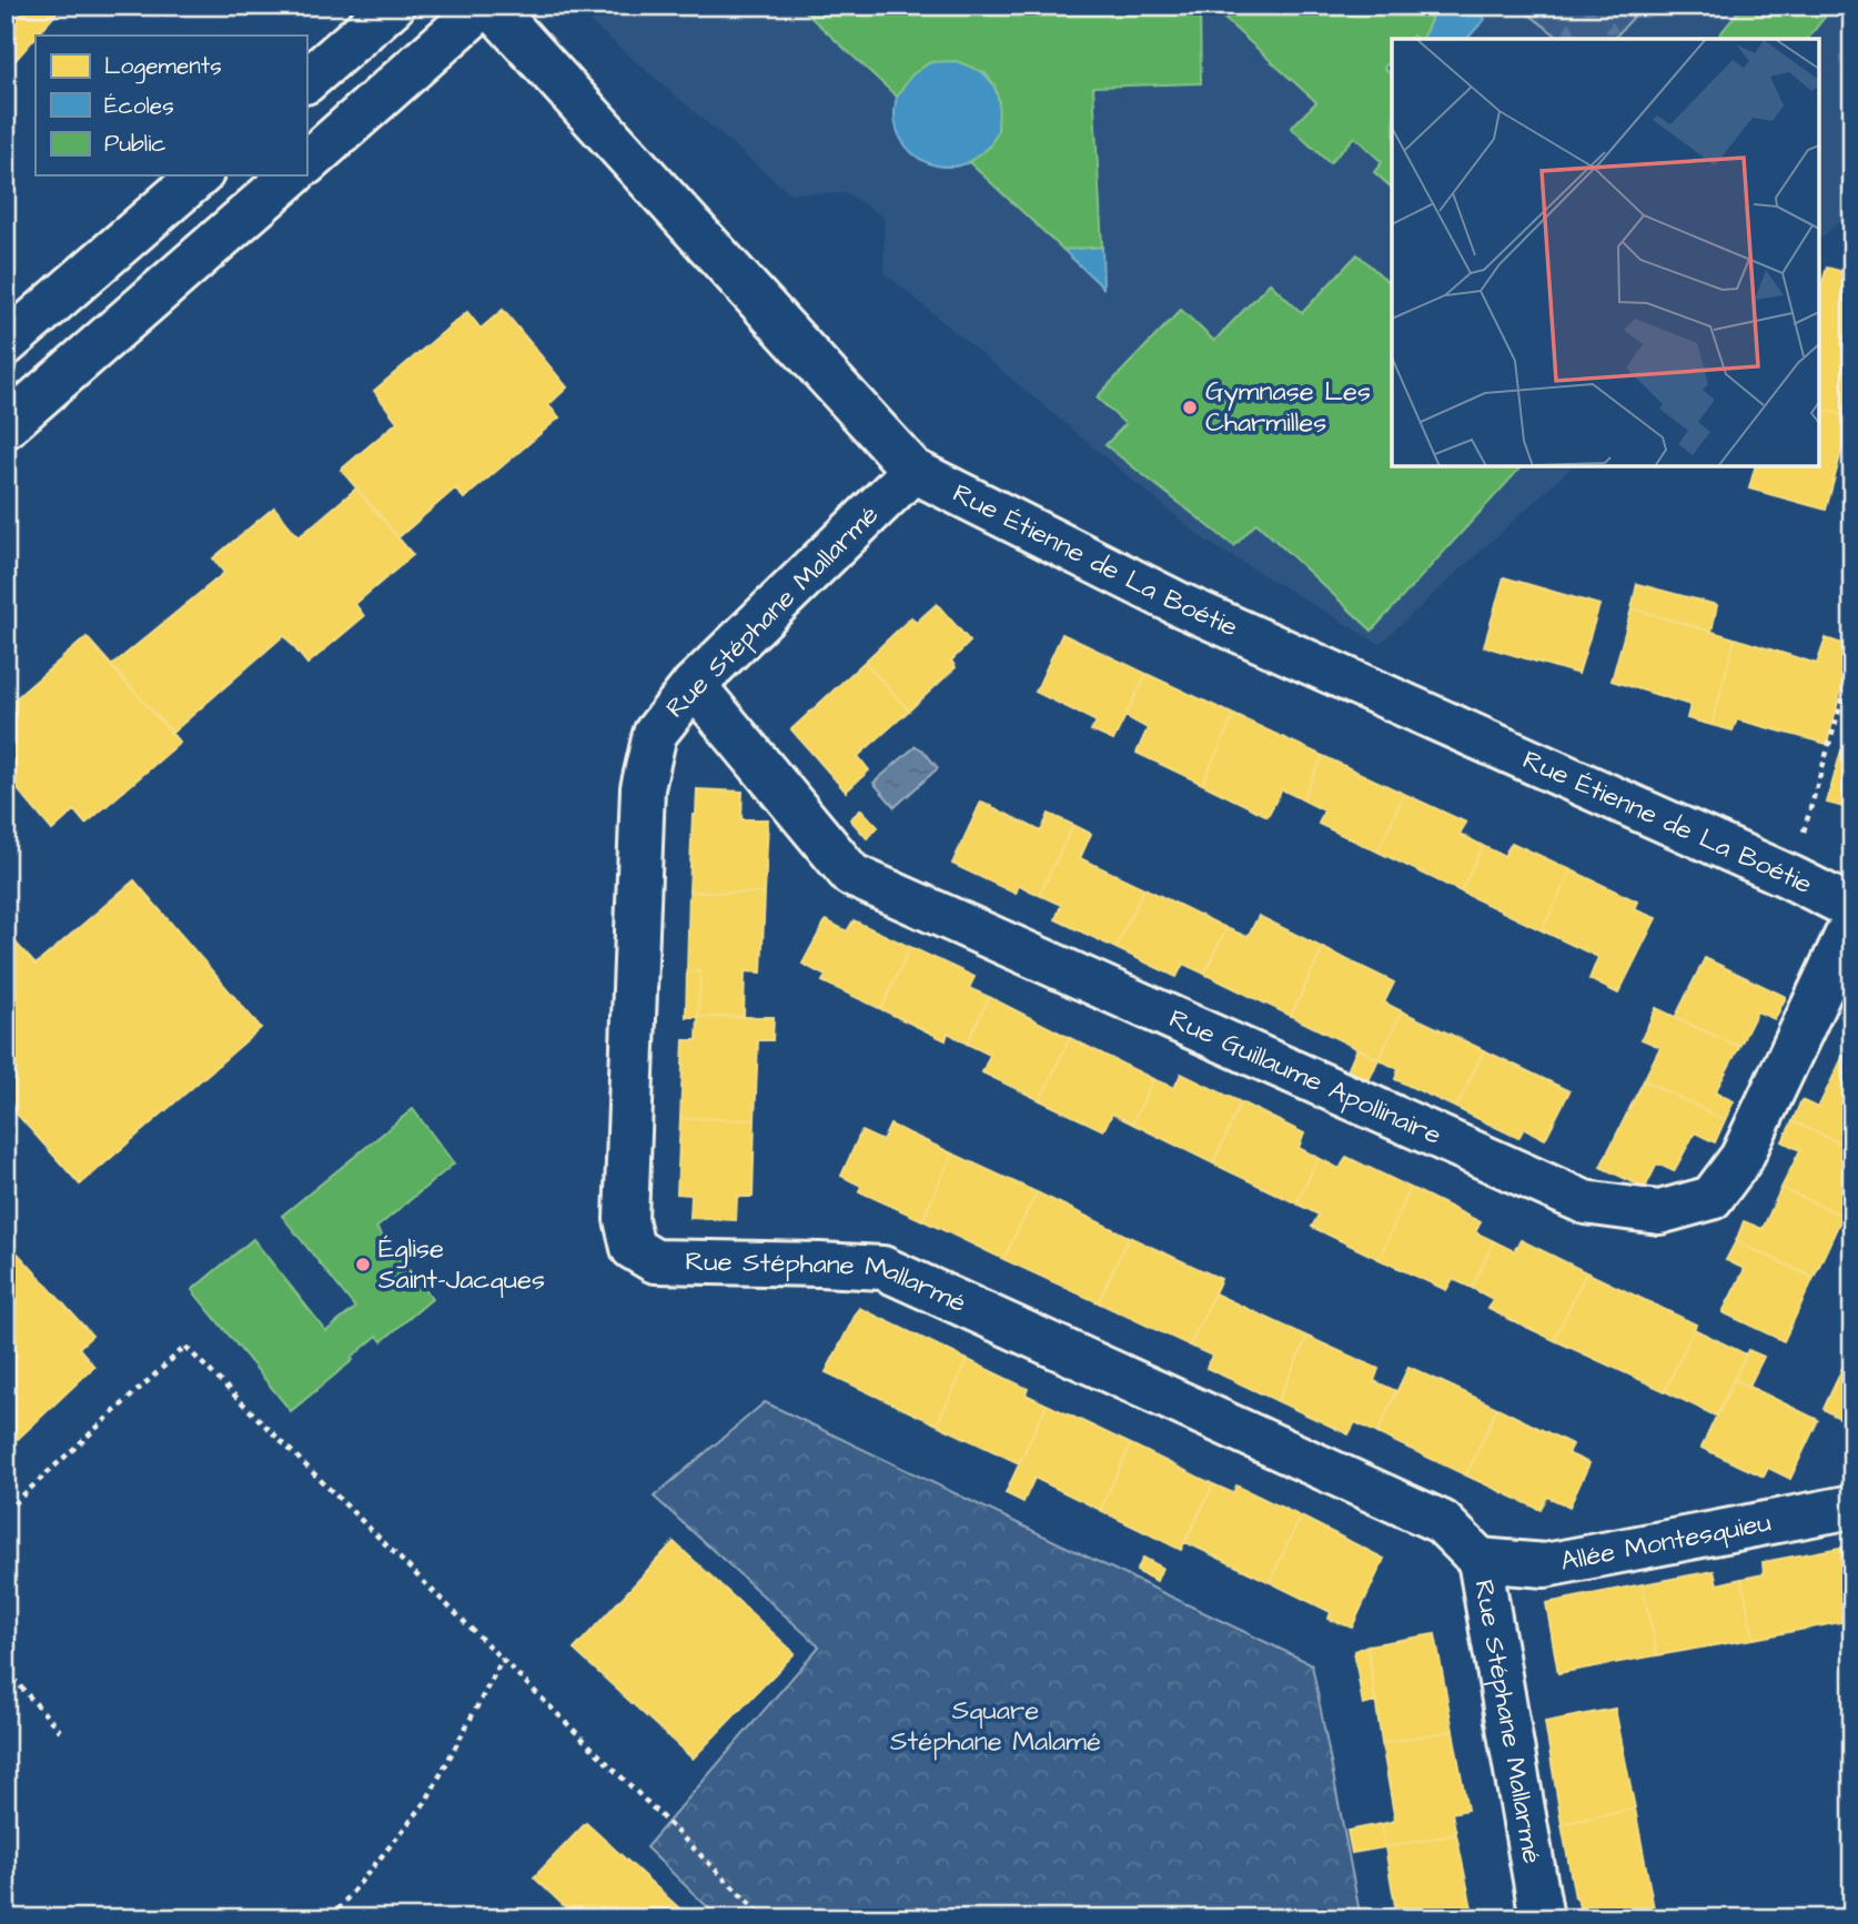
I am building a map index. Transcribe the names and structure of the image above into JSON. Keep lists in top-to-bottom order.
{
  "streets": {
    "street": [
      "Rue Étienne de La Boétie",
      "Rue Stéphane Mallarmé",
      "Rue Guillaume Apollinaire",
      "Allée Montesquieu"
    ]
  },
  "crossings": [
    ["Rue Étienne de La Boétie", "Rue Stéphane Mallarmé"],
    ["Rue Stéphane Mallarmé", "Rue Guillaume Apollinaire"],
    ["Rue Stéphane Mallarmé", "Allée Montesquieu"]
  ],
  "parks": ["Square Stéphane Malamé"],
  "places": ["Gymnase Les Charmilles", "Église Saint-Jacques"],
  "legend": ["Logements", "Écoles", "Public"]
}
